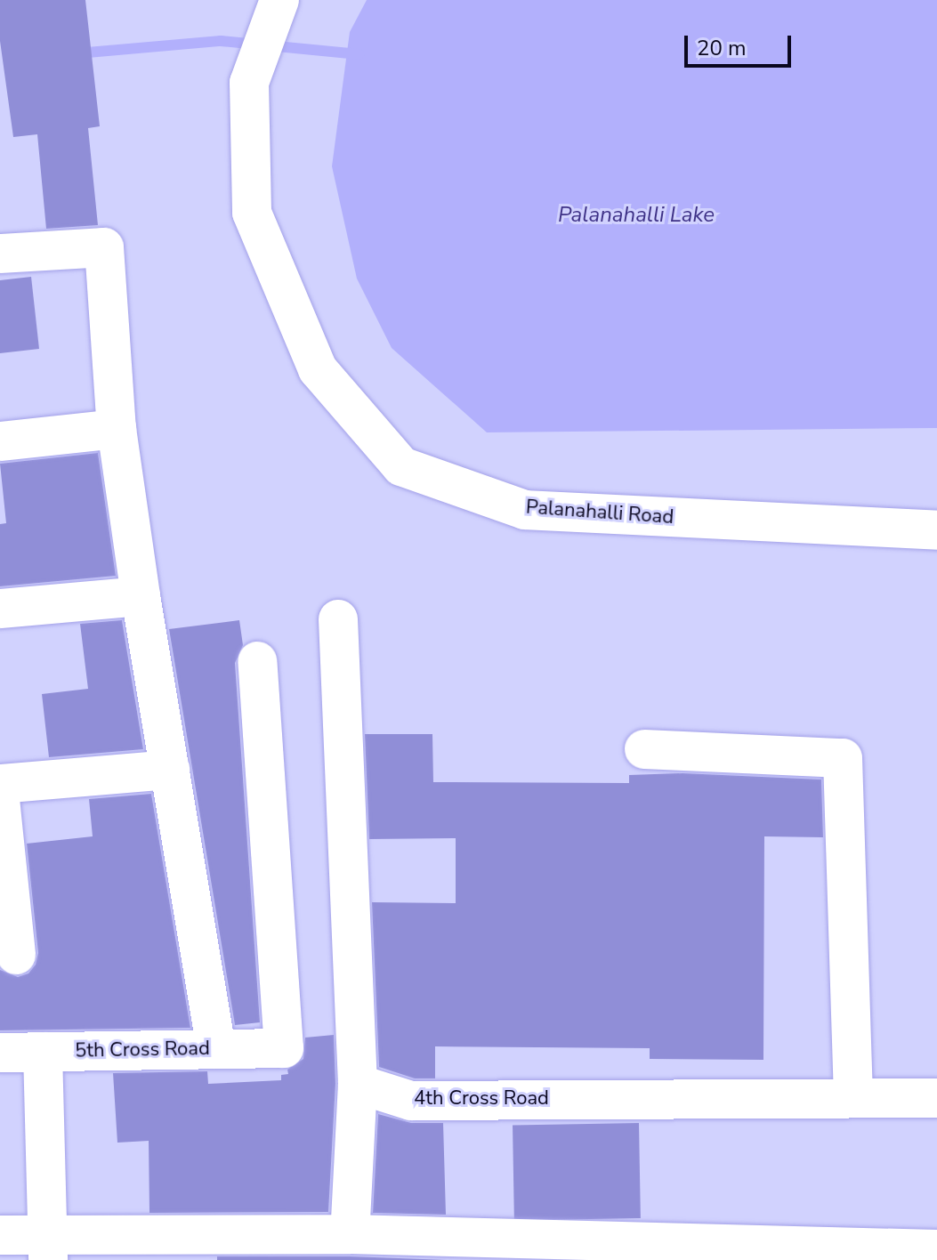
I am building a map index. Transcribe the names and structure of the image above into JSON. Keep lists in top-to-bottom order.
{
  "streets": {
    "street": ["Palanahalli Road", "5th Cross Road", "4th Cross Road"]
  },
  "water": ["Palanahalli Lake"],
  "scale_bar": "20 m"
}
